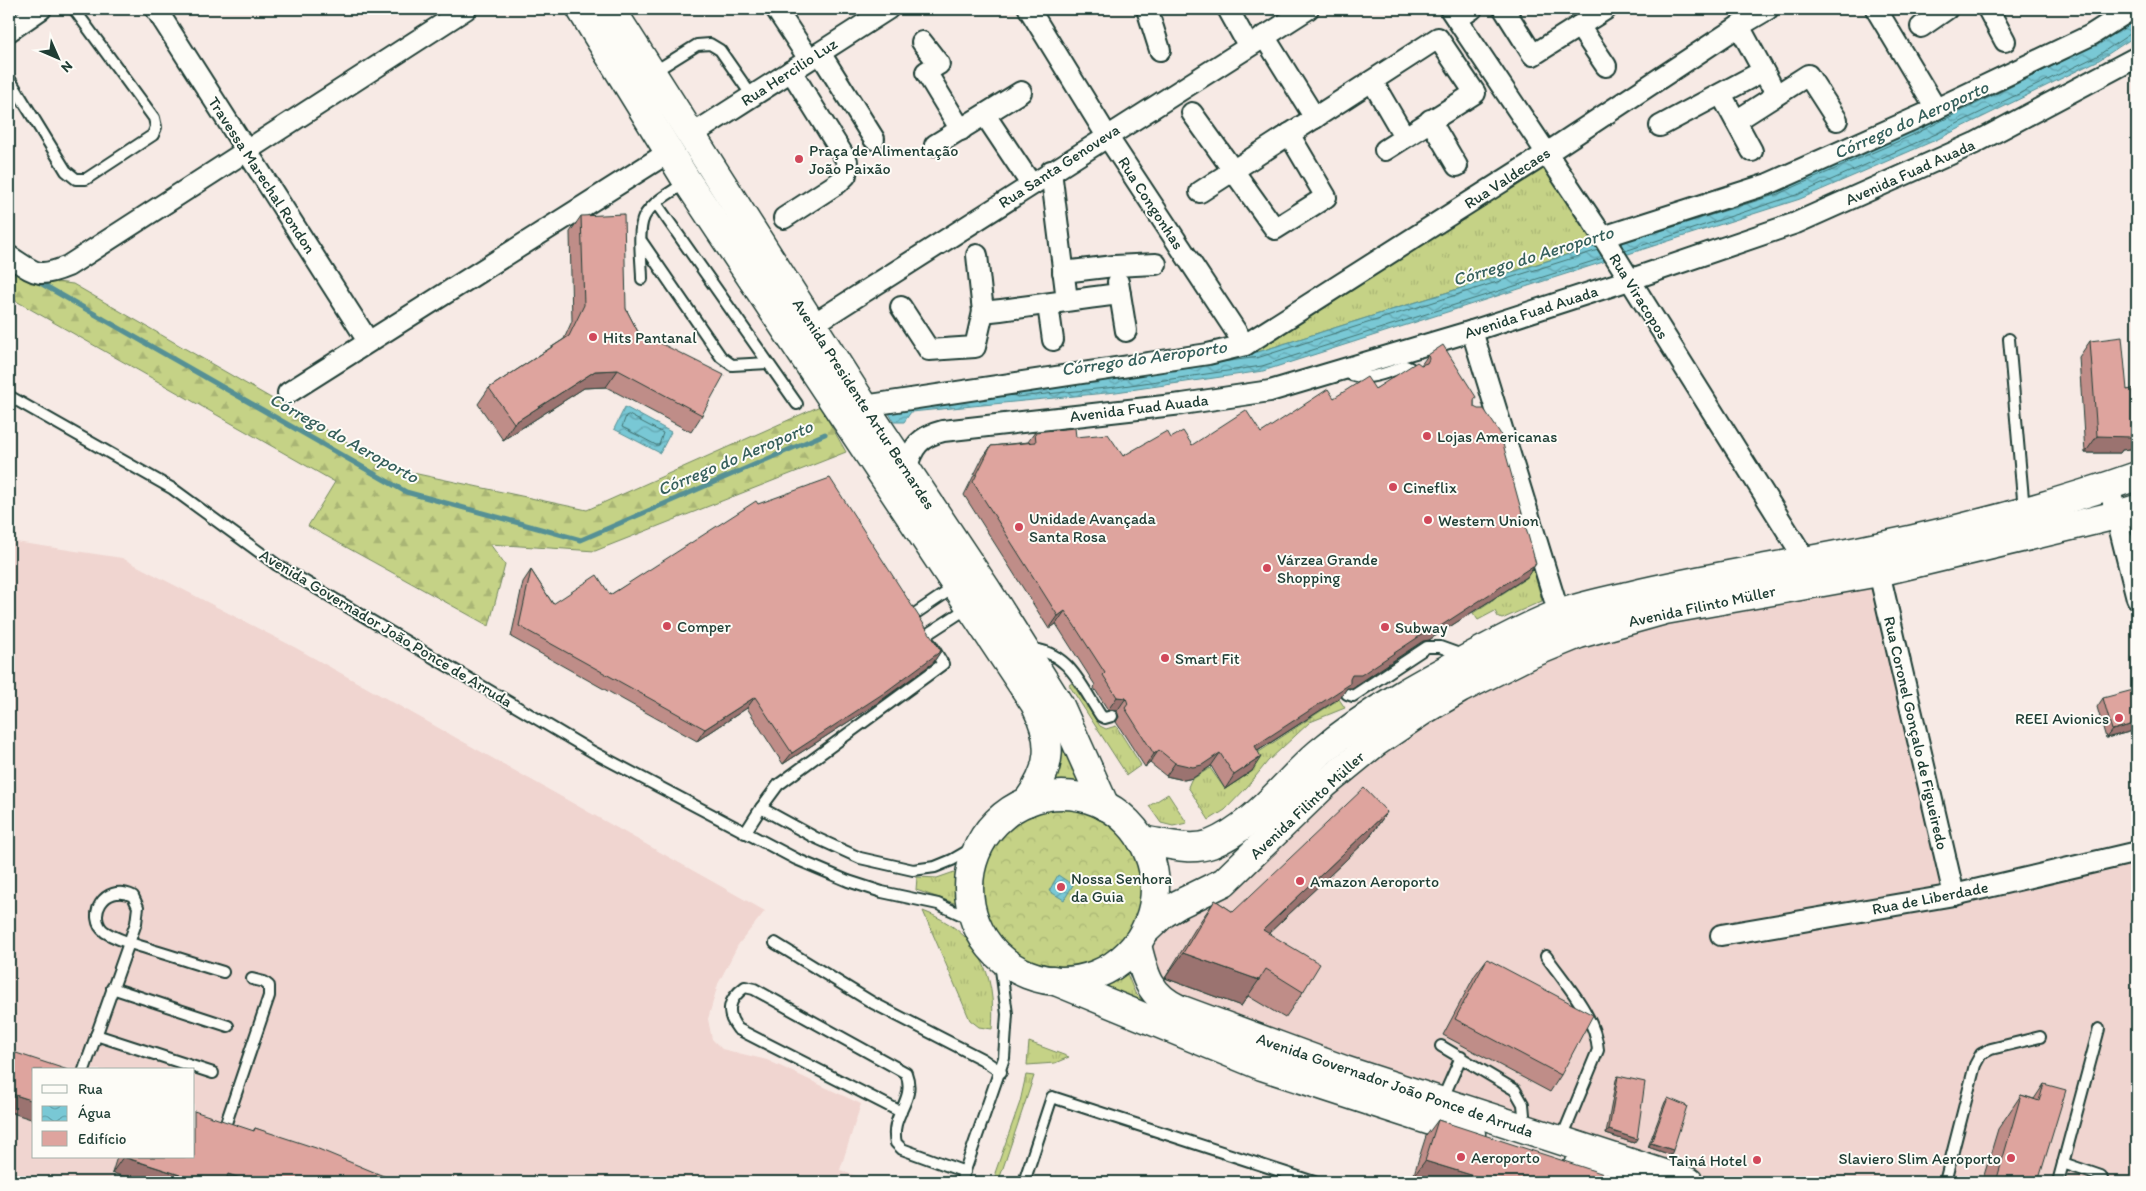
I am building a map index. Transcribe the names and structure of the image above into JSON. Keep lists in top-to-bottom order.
{
  "streets": {
    "main road": ["Avenida Presidente Artur Bernardes", "Avenida Filinto Müller", "Avenida Governador João Ponce de Arruda"],
    "street": [
      "Rua Hercilio Luz",
      "Rua Santa Genoveva",
      "Avenida Fuad Auada",
      "Travessa Marechal Rondon",
      "Rua Valdecaes",
      "Rua Congonhas",
      "Rua Viracopos",
      "Rua Coronel Gonçalo de Figueiredo",
      "Rua de Liberdade"
    ]
  },
  "crossings": [
    ["Rua Hercilio Luz", "Travessa Marechal Rondon"],
    ["Rua Hercilio Luz", "Avenida Presidente Artur Bernardes"],
    ["Rua Santa Genoveva", "Rua Congonhas"],
    ["Rua Santa Genoveva", "Avenida Presidente Artur Bernardes"],
    ["Avenida Fuad Auada", "Rua Viracopos"],
    ["Avenida Fuad Auada", "Avenida Presidente Artur Bernardes"],
    ["Rua Valdecaes", "Rua Congonhas"],
    ["Rua Valdecaes", "Rua Viracopos"],
    ["Rua Viracopos", "Avenida Filinto Müller"],
    ["Avenida Filinto Müller", "Avenida Governador João Ponce de Arruda"],
    ["Avenida Filinto Müller", "Rua Coronel Gonçalo de Figueiredo"],
    ["Rua Coronel Gonçalo de Figueiredo", "Rua de Liberdade"]
  ],
  "water": ["Córrego do Aeroporto"],
  "places": [
    "Praça de Alimentação João Paixão",
    "Hits Pantanal",
    "Lojas Americanas",
    "Cineflix",
    "Western Union",
    "Unidade Avançada Santa Rosa",
    "Várzea Grande Shopping",
    "Comper",
    "Subway",
    "Smart Fit",
    "REEI Avionics",
    "Amazon Aeroporto",
    "Nossa Senhora da Guia",
    "Aeroporto",
    "Slaviero Slim Aeroporto",
    "Tainá Hotel"
  ],
  "legend": ["Rua", "Água", "Edifício"],
  "north": "bottom right"
}
